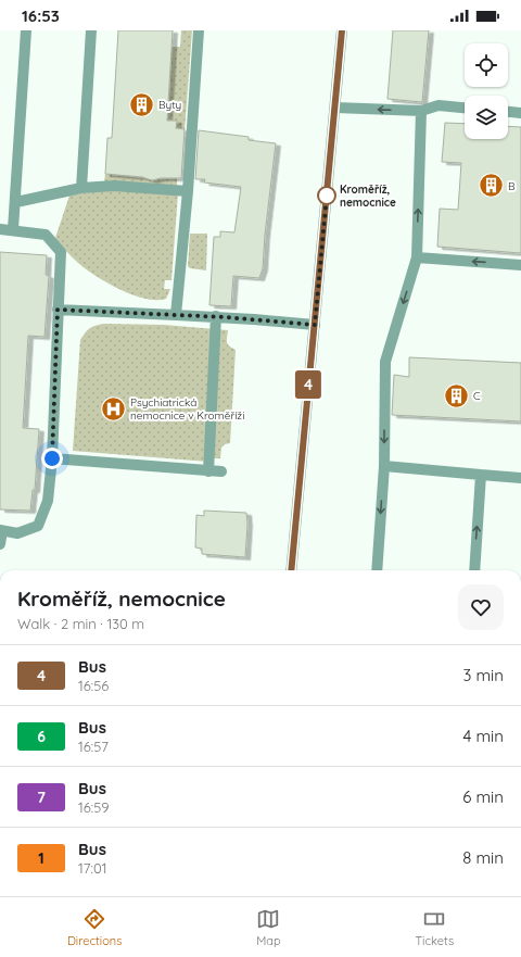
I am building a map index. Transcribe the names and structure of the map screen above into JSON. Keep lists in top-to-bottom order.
{
  "places": {
    "building": ["Byty", "B", "C"],
    "other": ["Kroměříž, nemocnice"],
    "hospital": ["Psychiatrická nemocnice v Kroměříži"]
  },
  "lines": ["bus line 4"],
  "page": {
    "status": "16:53",
    "on_map": "4",
    "heading": ["Kroměříž, nemocnice", "Walk · 2 min · 130 m"],
    "list": [
      {
        "mark": "4",
        "name": "Bus",
        "note": "16:56",
        "value": "3 min"
      },
      {
        "mark": "6",
        "name": "Bus",
        "note": "16:57",
        "value": "4 min"
      },
      {
        "mark": "7",
        "name": "Bus",
        "note": "16:59",
        "value": "6 min"
      },
      {
        "mark": "1",
        "name": "Bus",
        "note": "17:01",
        "value": "8 min"
      }
    ],
    "tabs": ["Directions", "Map", "Tickets"]
  }
}
